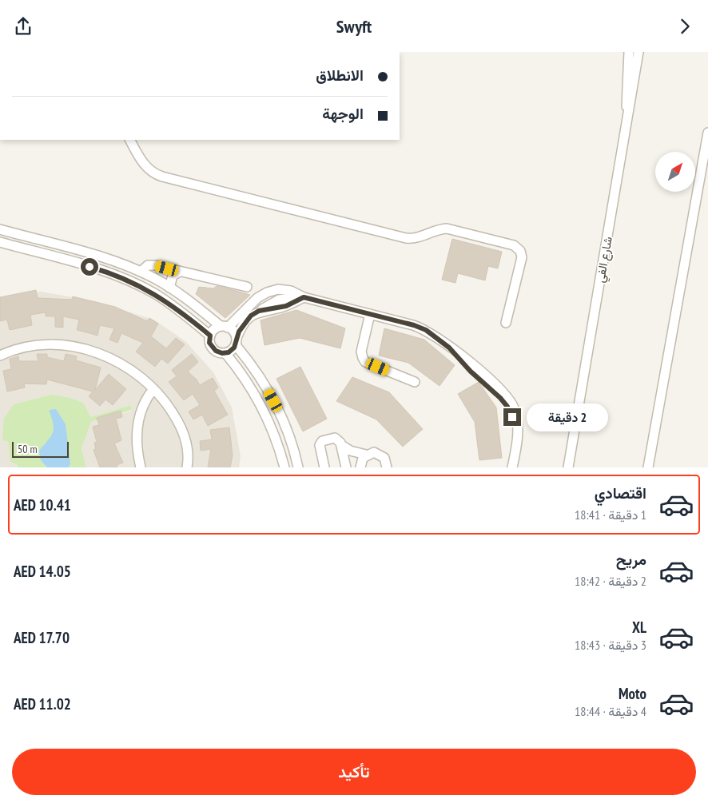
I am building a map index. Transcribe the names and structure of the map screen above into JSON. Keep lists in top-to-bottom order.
{
  "streets": {
    "street": ["شارع الفي"]
  },
  "scale_bar": "50 m",
  "north": "top right",
  "page": {
    "header": "Swyft",
    "banner": ["الانطلاق", "الوجهة"],
    "bubble": "2 دقيقة",
    "scale": "50 m",
    "list": [
      {
        "name": "اقتصادي",
        "note": "1 دقيقة · 18:41",
        "value": "AED 10.41"
      },
      {
        "name": "مريح",
        "note": "2 دقيقة · 18:42",
        "value": "AED 14.05"
      },
      {
        "name": "XL",
        "note": "3 دقيقة · 18:43",
        "value": "AED 17.70"
      },
      {
        "name": "Moto",
        "note": "4 دقيقة · 18:44",
        "value": "AED 11.02"
      }
    ],
    "buttons": "تأكيد"
  }
}
